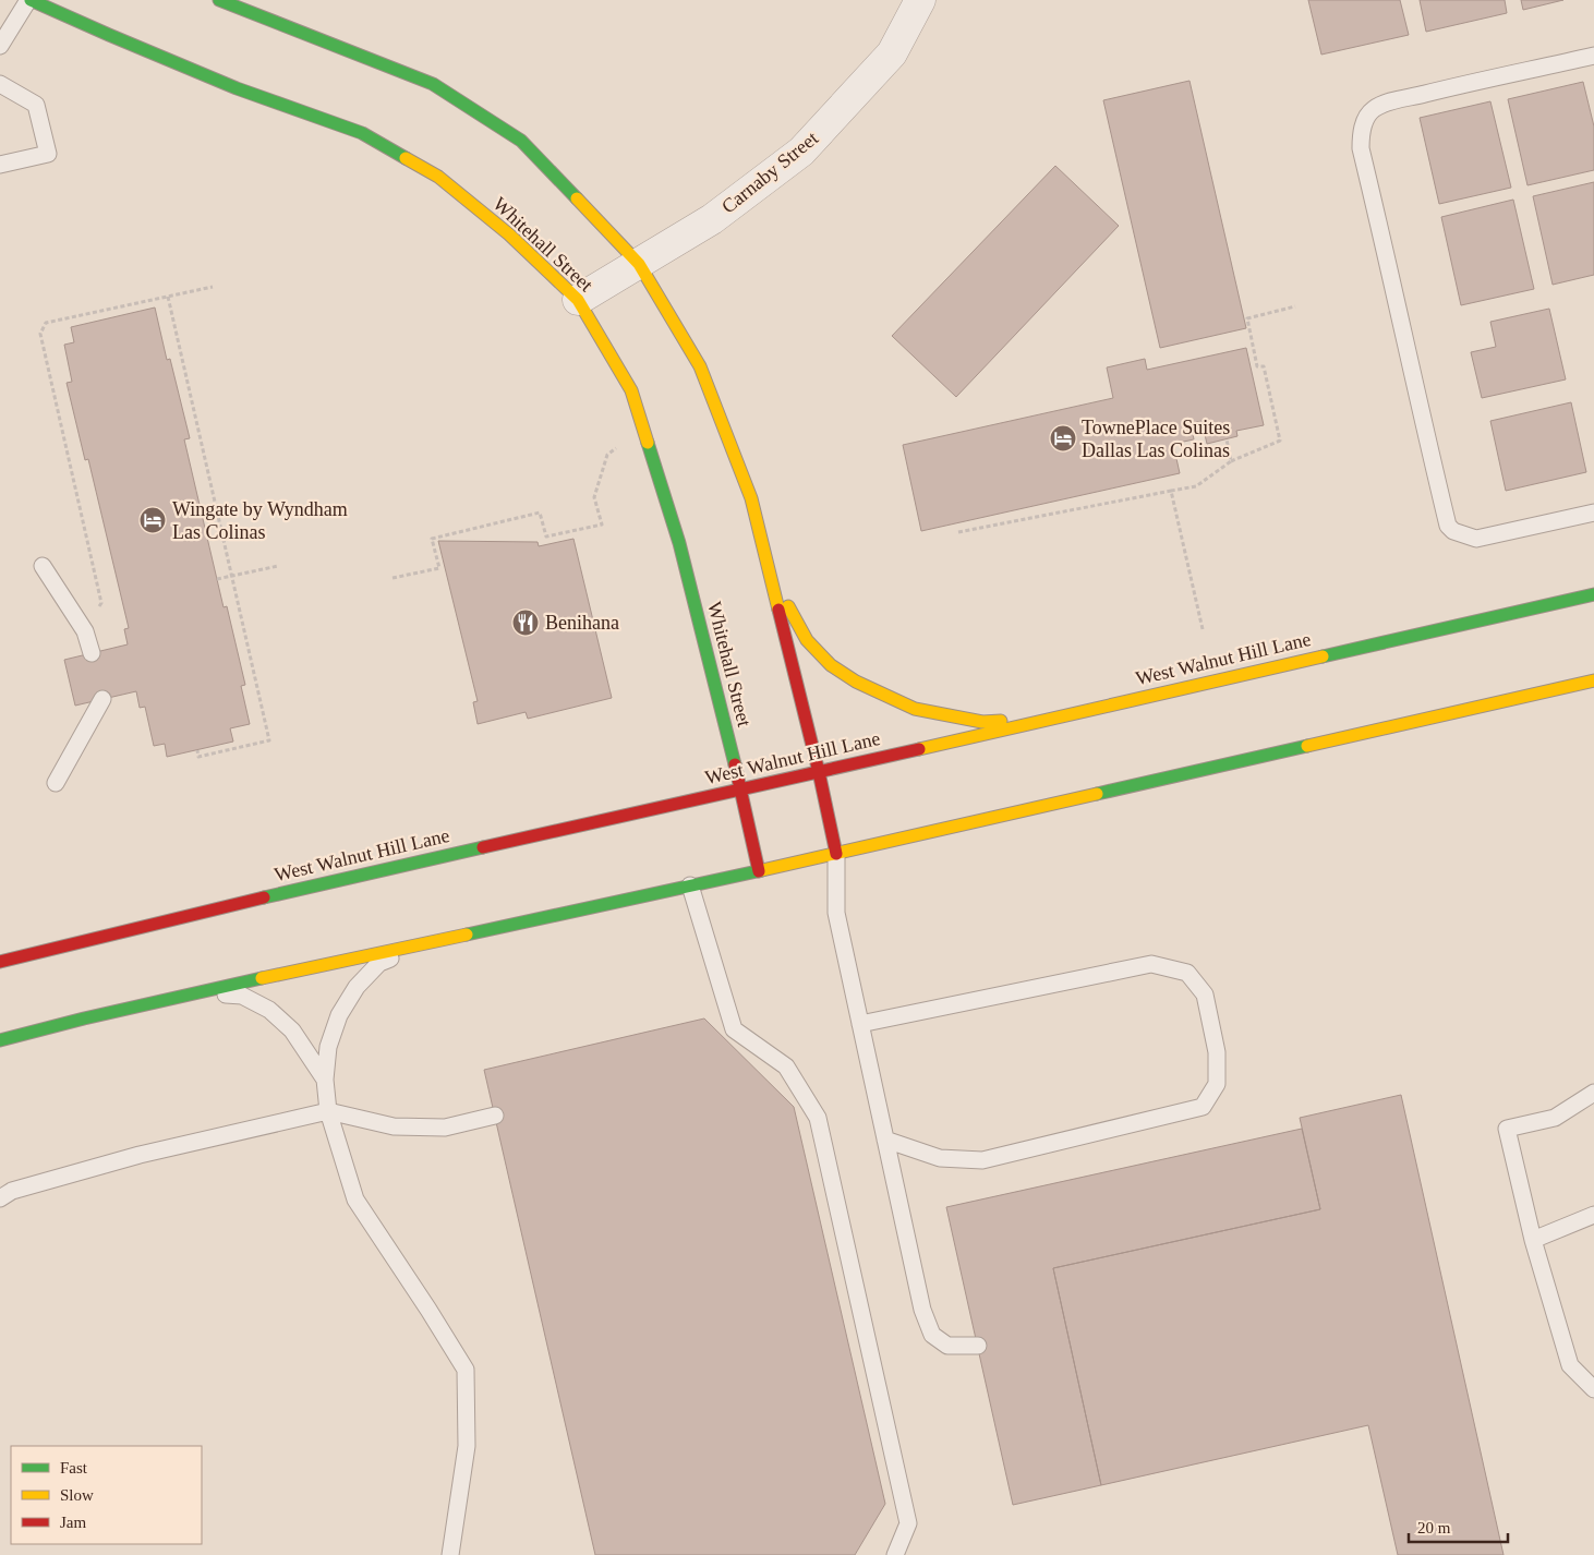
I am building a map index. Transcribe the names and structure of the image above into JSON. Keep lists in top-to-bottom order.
{
  "streets": {
    "main road": ["Whitehall Street", "West Walnut Hill Lane"],
    "street": ["Carnaby Street"]
  },
  "crossings": [
    ["Carnaby Street", "Whitehall Street"],
    ["Whitehall Street", "West Walnut Hill Lane"]
  ],
  "places": {
    "hotel": ["TownePlace Suites Dallas Las Colinas", "Wingate by Wyndham Las Colinas"],
    "restaurant": ["Benihana"]
  },
  "legend": ["Fast", "Slow", "Jam"],
  "scale_bar": "20 m"
}
